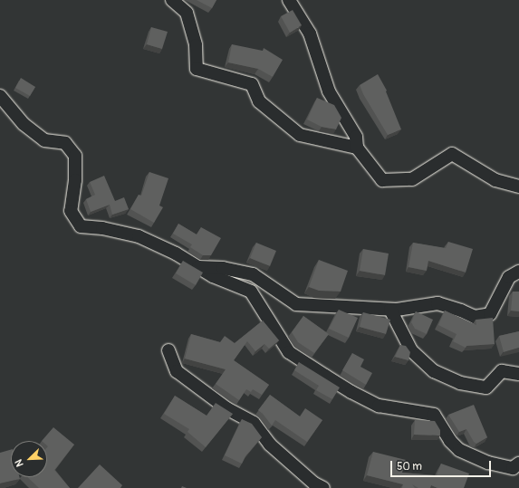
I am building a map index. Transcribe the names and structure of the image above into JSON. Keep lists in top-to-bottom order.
{
  "scale_bar": "50 m",
  "north": "bottom left"
}
